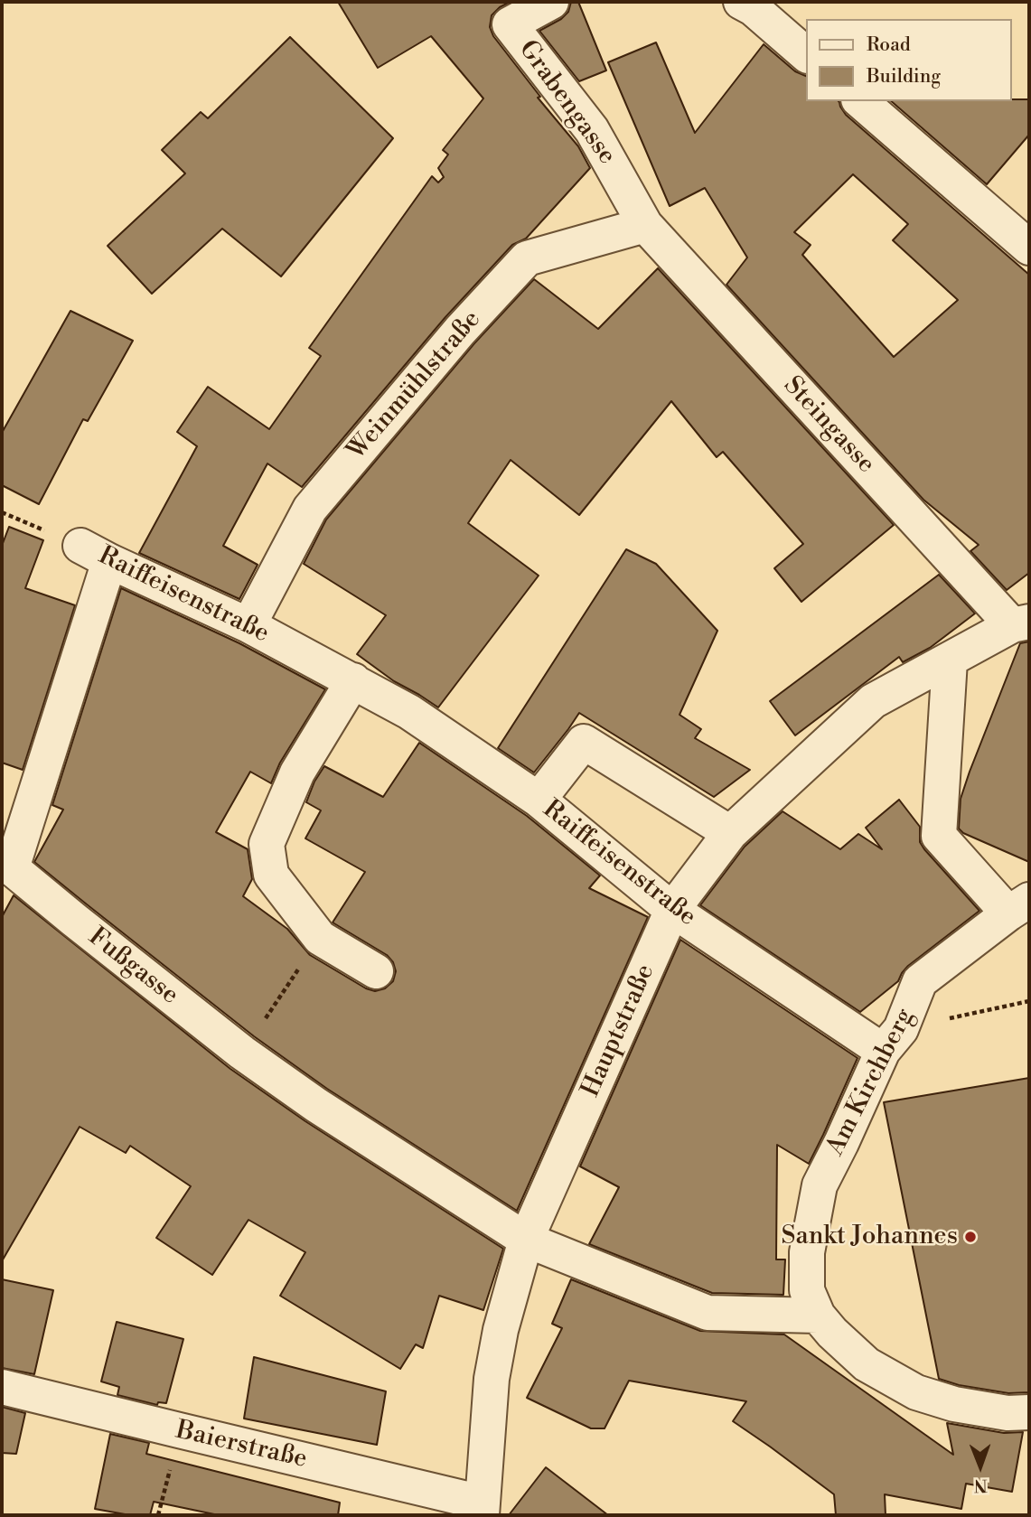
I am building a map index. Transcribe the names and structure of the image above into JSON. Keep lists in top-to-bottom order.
{
  "streets": {
    "street": [
      "Grabengasse",
      "Weinmühlstraße",
      "Steingasse",
      "Raiffeisenstraße",
      "Fußgasse",
      "Hauptstraße",
      "Am Kirchberg",
      "Baierstraße"
    ]
  },
  "crossings": [
    ["Grabengasse", "Weinmühlstraße"],
    ["Grabengasse", "Steingasse"],
    ["Weinmühlstraße", "Steingasse"],
    ["Weinmühlstraße", "Raiffeisenstraße"],
    ["Steingasse", "Hauptstraße"],
    ["Raiffeisenstraße", "Fußgasse"],
    ["Raiffeisenstraße", "Hauptstraße"],
    ["Raiffeisenstraße", "Am Kirchberg"],
    ["Fußgasse", "Hauptstraße"],
    ["Hauptstraße", "Baierstraße"]
  ],
  "places": ["Sankt Johannes"],
  "legend": ["Road", "Building"],
  "north": "bottom"
}
